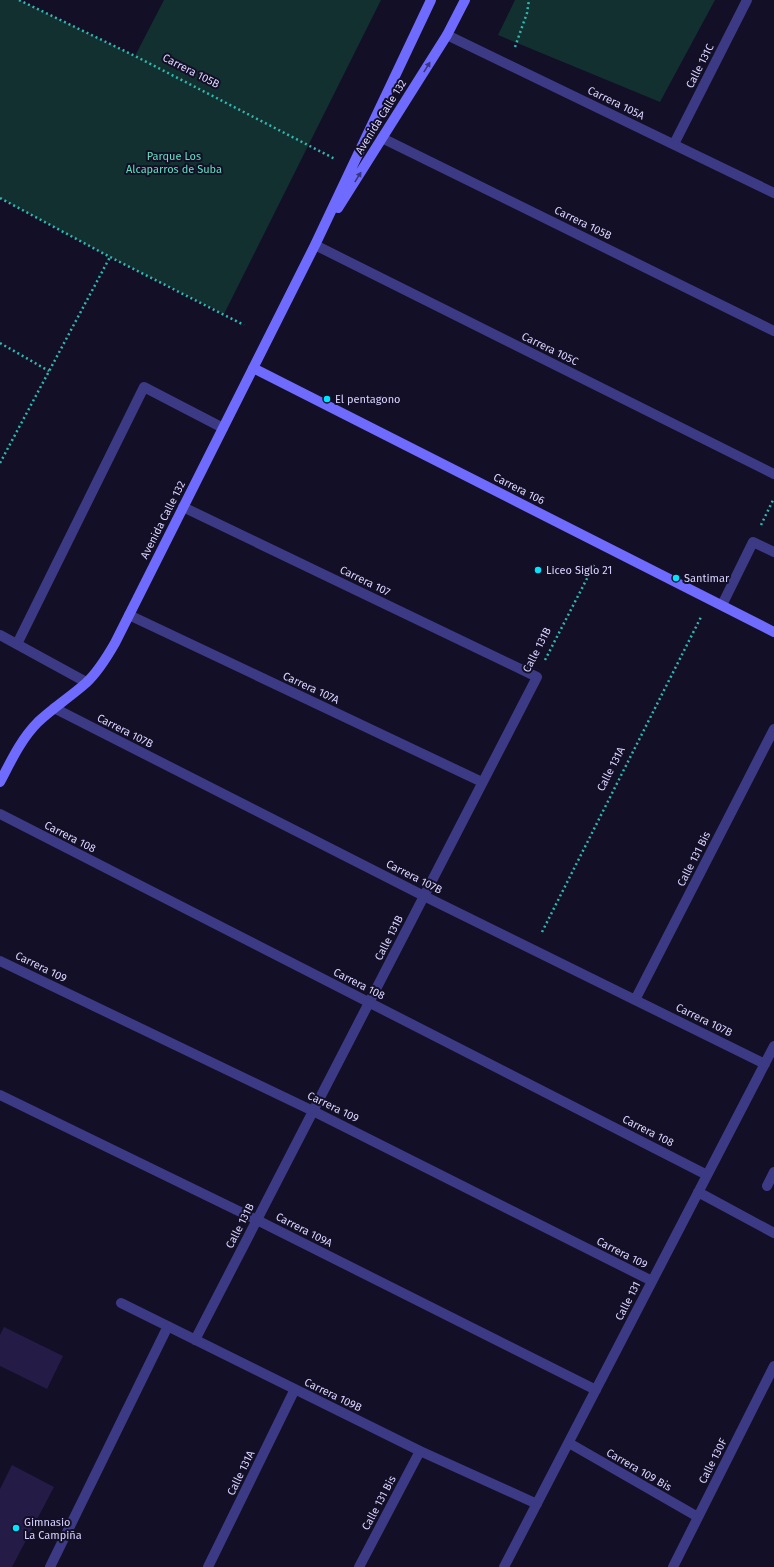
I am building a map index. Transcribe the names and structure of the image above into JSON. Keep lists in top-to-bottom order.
{
  "streets": {
    "main road": ["Avenida Calle 132", "Carrera 106"],
    "street": [
      "Calle 131C",
      "Carrera 105B",
      "Carrera 105A",
      "Carrera 105C",
      "Carrera 107",
      "Calle 131B",
      "Carrera 107A",
      "Carrera 107B",
      "Calle 131A",
      "Carrera 108",
      "Calle 131 Bis",
      "Carrera 109",
      "Carrera 109A",
      "Calle 131",
      "Carrera 109B",
      "Calle 130F",
      "Carrera 109 Bis"
    ]
  },
  "crossings": [
    ["Calle 131C", "Carrera 105A"],
    ["Carrera 105B", "Avenida Calle 132"],
    ["Carrera 105A", "Avenida Calle 132"],
    ["Avenida Calle 132", "Carrera 105C"],
    ["Avenida Calle 132", "Carrera 106"],
    ["Avenida Calle 132", "Carrera 107"],
    ["Avenida Calle 132", "Carrera 107A"],
    ["Avenida Calle 132", "Carrera 107B"],
    ["Carrera 106", "Calle 131B"],
    ["Carrera 106", "Calle 131A"],
    ["Carrera 107", "Calle 131B"],
    ["Calle 131B", "Carrera 107A"],
    ["Calle 131B", "Carrera 107B"],
    ["Calle 131B", "Carrera 108"],
    ["Calle 131B", "Carrera 109"],
    ["Calle 131B", "Carrera 109A"],
    ["Calle 131B", "Carrera 109B"],
    ["Carrera 107B", "Calle 131A"],
    ["Carrera 107B", "Calle 131 Bis"],
    ["Carrera 107B", "Calle 131"],
    ["Calle 131A", "Carrera 109B"],
    ["Carrera 108", "Calle 131"],
    ["Calle 131 Bis", "Carrera 109B"],
    ["Carrera 109", "Calle 131"],
    ["Carrera 109A", "Calle 131"],
    ["Calle 131", "Carrera 109B"],
    ["Calle 131", "Carrera 109 Bis"],
    ["Calle 130F", "Carrera 109 Bis"]
  ],
  "parks": ["Parque Los Alcaparros de Suba"],
  "places": [
    "El pentagono",
    "Liceo Siglo 21",
    "Santimar",
    "Gimnasio La Campiña"
  ]
}
